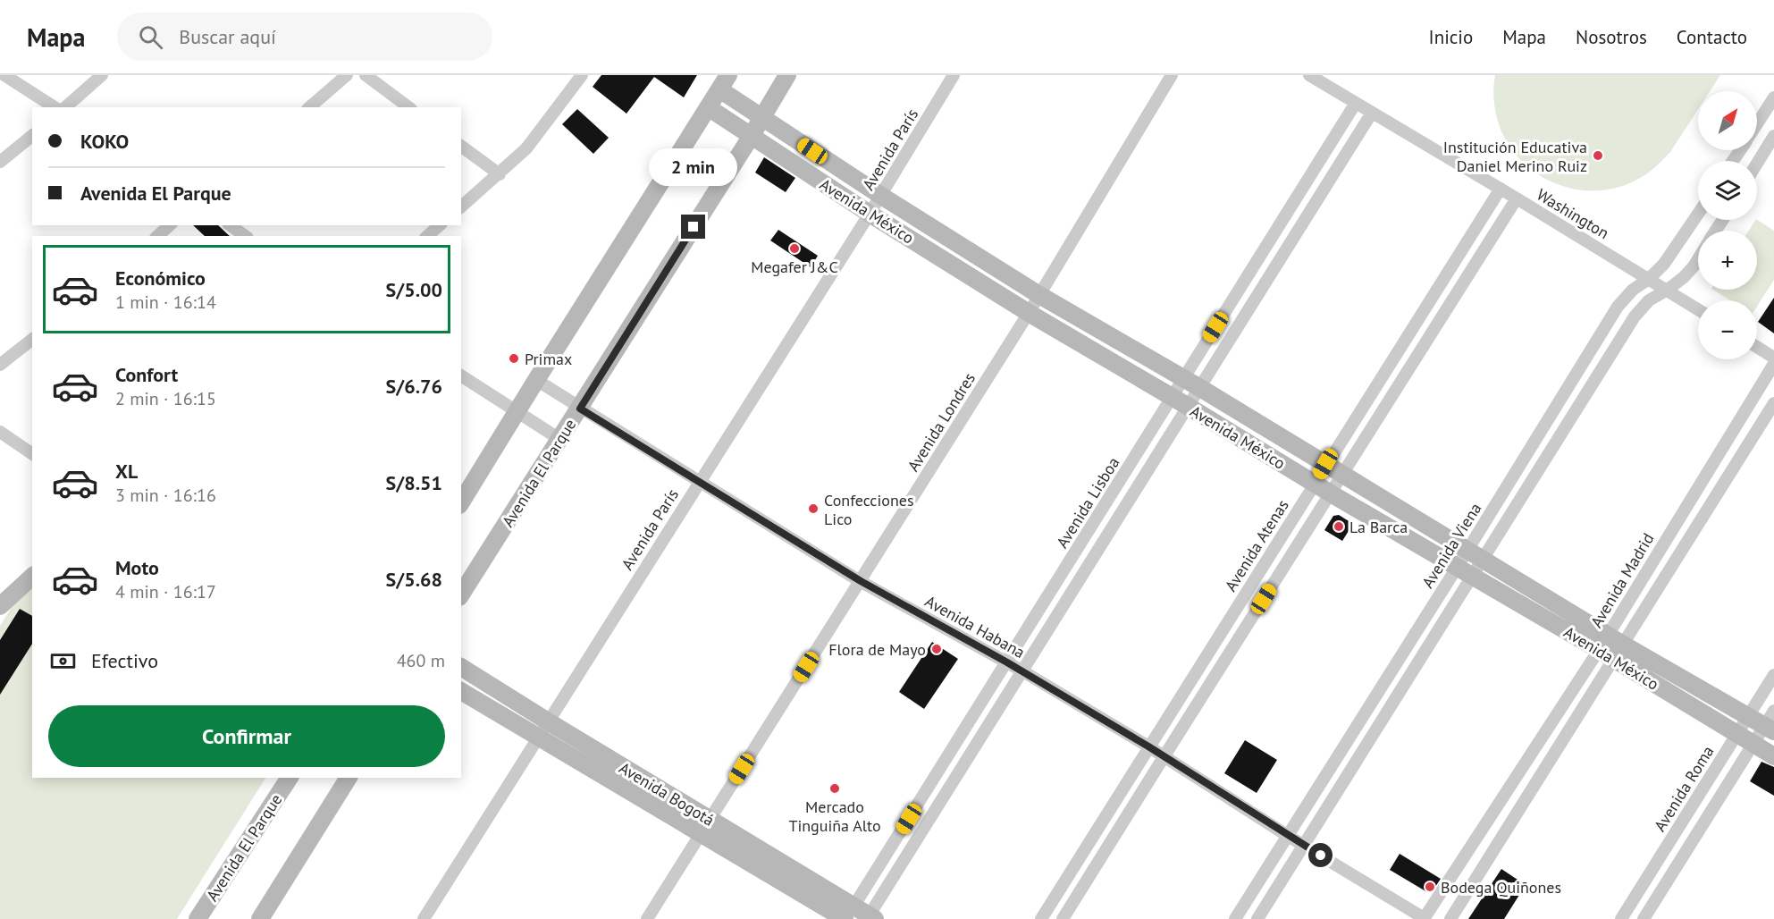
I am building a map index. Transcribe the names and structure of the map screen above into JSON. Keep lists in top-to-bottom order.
{
  "streets": {
    "street": [
      "Avenida París",
      "Avenida México",
      "Washington",
      "Avenida Londres",
      "Avenida El Parque",
      "Avenida Lisboa",
      "Avenida Atenas",
      "Avenida Viena",
      "Avenida Madrid",
      "Avenida Habana",
      "Avenida Roma",
      "Avenida Bogotá"
    ]
  },
  "crossings": [
    ["Avenida París", "Avenida México"],
    ["Avenida París", "Avenida Habana"],
    ["Avenida París", "Avenida Bogotá"],
    ["Avenida México", "Avenida Londres"],
    ["Avenida México", "Avenida El Parque"],
    ["Avenida México", "Avenida Lisboa"],
    ["Avenida México", "Avenida Atenas"],
    ["Avenida México", "Avenida Viena"],
    ["Avenida México", "Avenida Madrid"],
    ["Avenida México", "Avenida Roma"],
    ["Washington", "Avenida Lisboa"],
    ["Washington", "Avenida Atenas"],
    ["Washington", "Avenida Viena"],
    ["Avenida Londres", "Avenida Habana"],
    ["Avenida Londres", "Avenida Bogotá"],
    ["Avenida El Parque", "Avenida Habana"],
    ["Avenida Lisboa", "Avenida Habana"],
    ["Avenida Lisboa", "Avenida Bogotá"],
    ["Avenida Atenas", "Avenida Habana"],
    ["Avenida Viena", "Avenida Habana"],
    ["Avenida Madrid", "Avenida Habana"]
  ],
  "places": [
    "Institución Educativa Daniel Merino Ruiz",
    "Megafer J&C",
    "Primax",
    "Confecciones Lico",
    "La Barca",
    "Flora de Mayo",
    "Mercado Tinguiña Alto",
    "Bodega Quiñones"
  ],
  "north": "top right",
  "page": {
    "header": "Mapa",
    "search": "Buscar aquí",
    "nav": [
      "Inicio",
      "Mapa",
      "Nosotros",
      "Contacto"
    ],
    "map_buttons": ["+", "−"],
    "banner": ["KOKO", "Avenida El Parque"],
    "bubble": "2 min",
    "list": [
      {
        "name": "Económico",
        "note": "1 min · 16:14",
        "value": "S/5.00"
      },
      {
        "name": "Confort",
        "note": "2 min · 16:15",
        "value": "S/6.76"
      },
      {
        "name": "XL",
        "note": "3 min · 16:16",
        "value": "S/8.51"
      },
      {
        "name": "Moto",
        "note": "4 min · 16:17",
        "value": "S/5.68"
      }
    ],
    "pay": ["Efectivo", "460 m"],
    "buttons": "Confirmar"
  }
}
